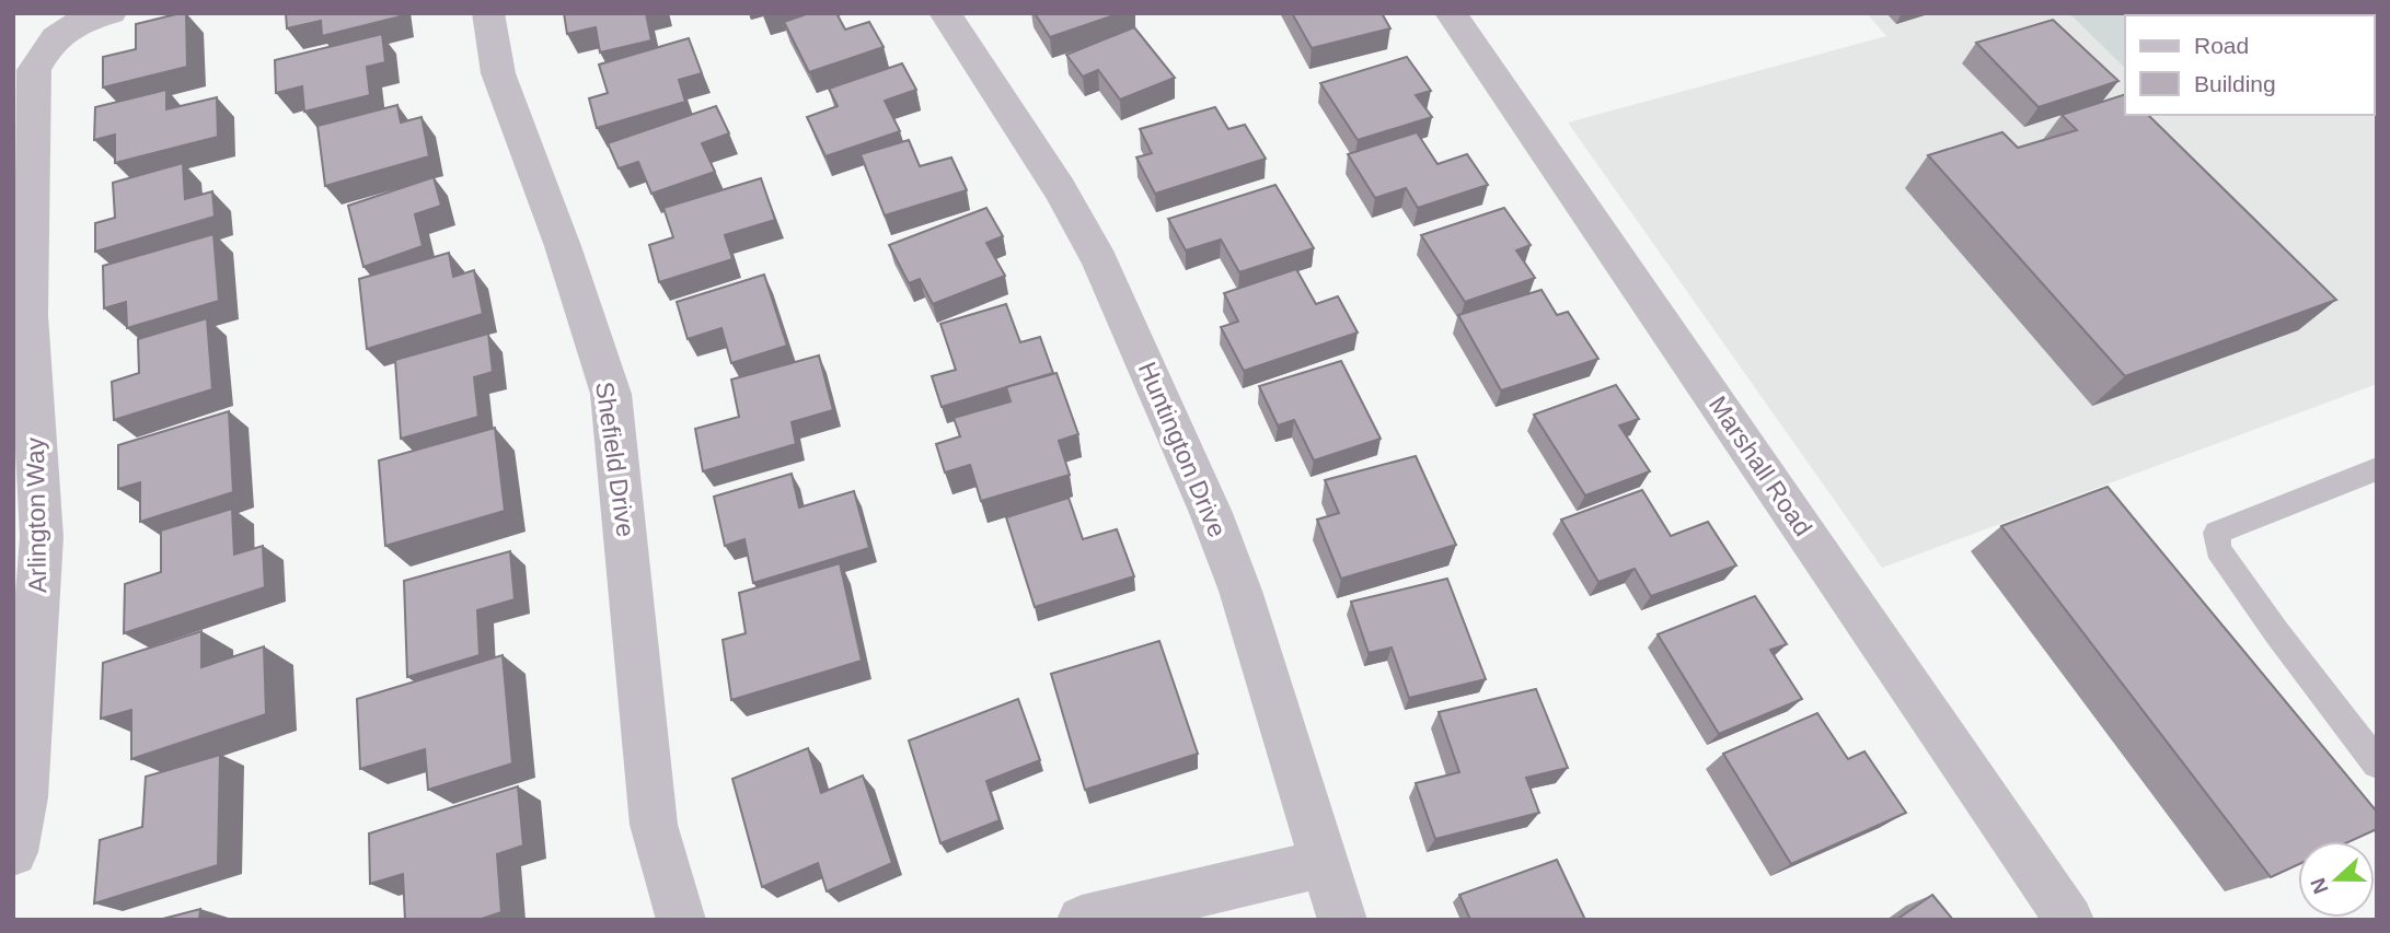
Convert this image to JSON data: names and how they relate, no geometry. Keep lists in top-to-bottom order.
{
  "streets": {
    "street": [
      "Huntington Drive",
      "Shefield Drive",
      "Marshall Road",
      "Arlington Way"
    ]
  },
  "legend": ["Road", "Building"],
  "north": "left"
}
